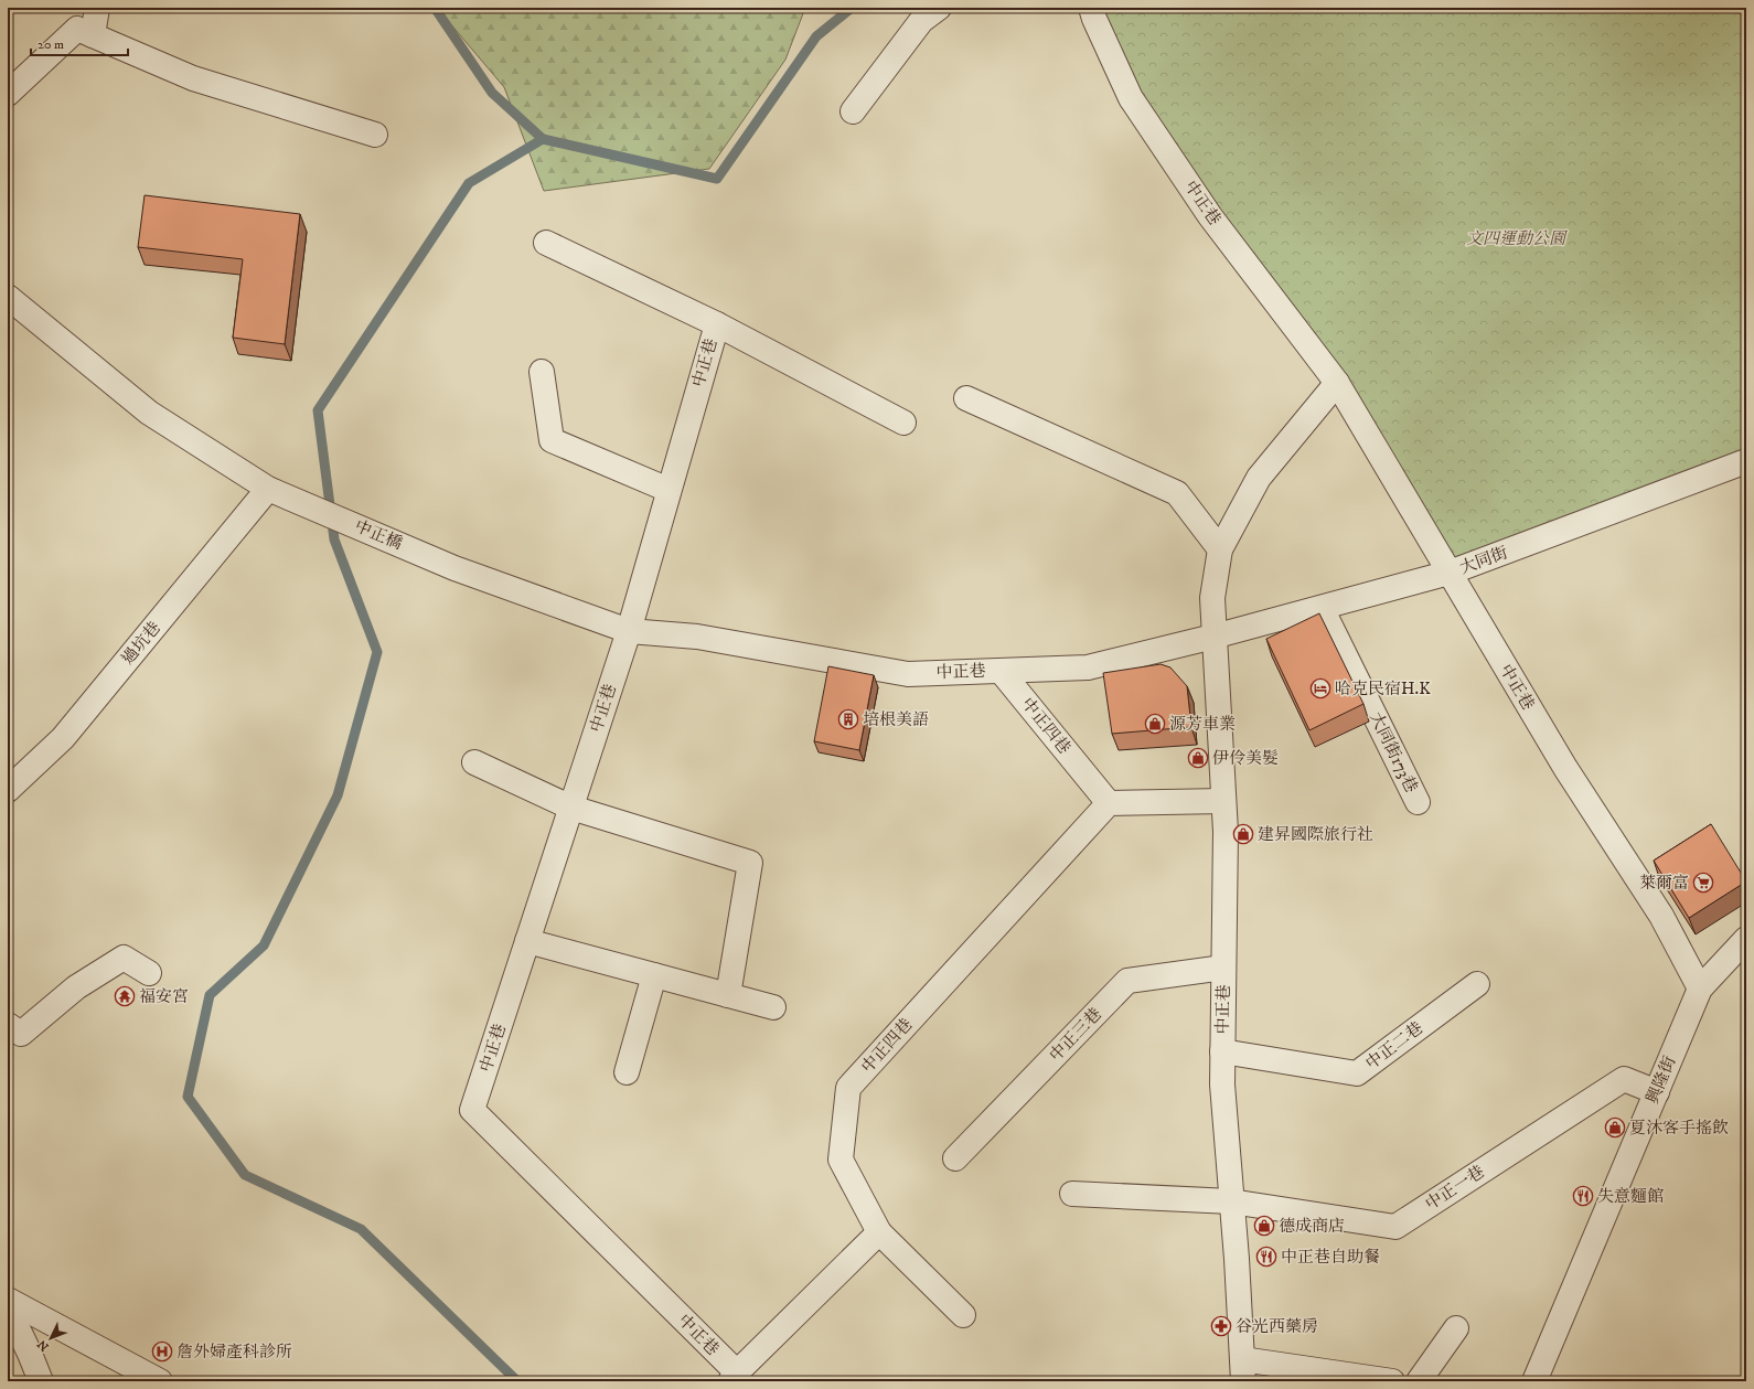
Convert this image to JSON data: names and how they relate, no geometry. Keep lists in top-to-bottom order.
{
  "streets": {
    "street": [
      "中正巷",
      "中正橋",
      "大同街",
      "過坑巷",
      "中正四巷",
      "大同街173巷",
      "中正三巷",
      "中正二巷",
      "興隆街",
      "中正一巷"
    ]
  },
  "crossings": [
    ["中正巷", "中正橋"],
    ["中正巷", "大同街"],
    ["中正巷", "中正四巷"],
    ["中正巷", "中正三巷"],
    ["中正巷", "中正二巷"],
    ["中正巷", "興隆街"],
    ["中正巷", "中正一巷"],
    ["中正橋", "過坑巷"],
    ["大同街", "大同街173巷"],
    ["興隆街", "中正一巷"]
  ],
  "parks": ["文四運動公園"],
  "places": {
    "hotel": ["哈克民宿H.K"],
    "building": ["培根美語"],
    "shop": [
      "源芳車業",
      "伊伶美髮",
      "建昇國際旅行社",
      "夏沐客手搖飲",
      "德成商店"
    ],
    "supermarket": ["萊爾富"],
    "temple": ["福安宮"],
    "restaurant": ["失意麵館", "中正巷自助餐"],
    "pharmacy": ["谷光西藥房"],
    "hospital": ["詹外婦產科診所"]
  },
  "scale_bar": "20 m",
  "north": "bottom left"
}
